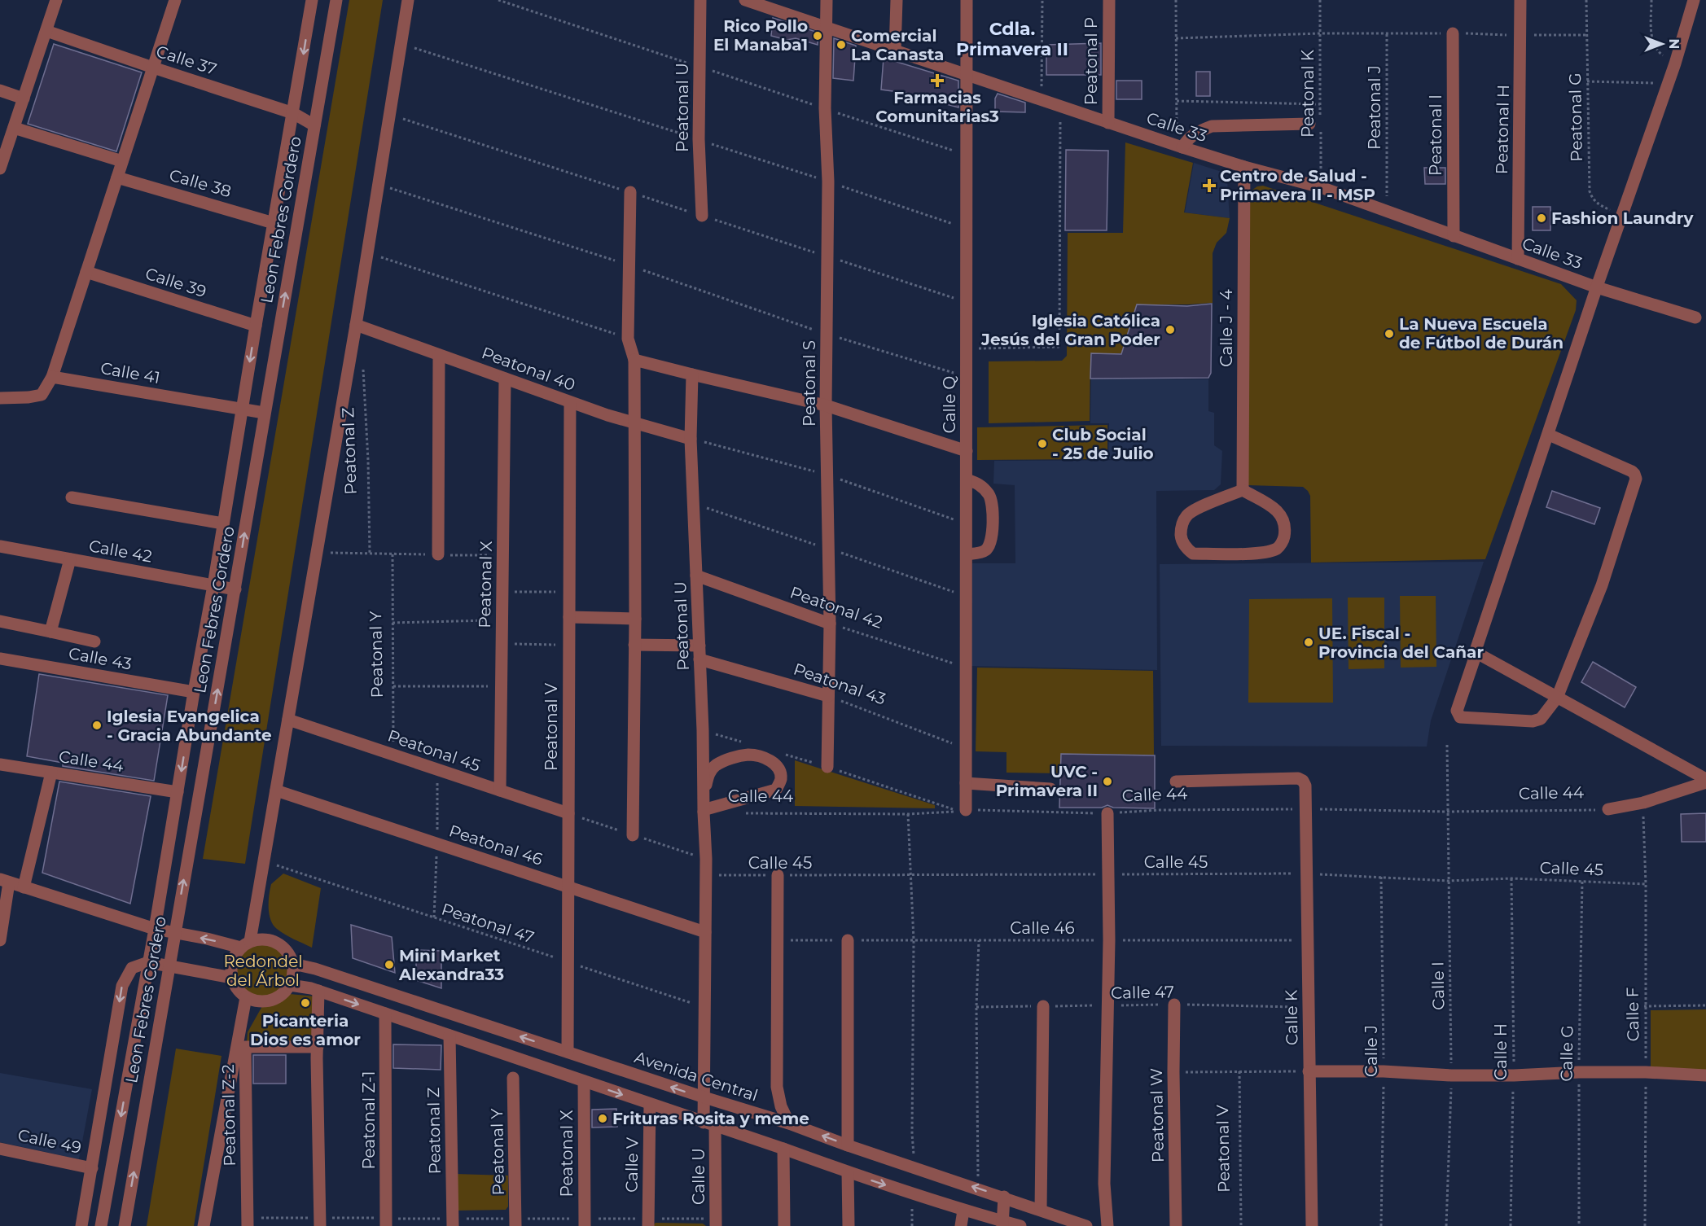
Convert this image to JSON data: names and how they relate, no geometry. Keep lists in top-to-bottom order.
{
  "streets": {
    "street": [
      "Calle 37",
      "Peatonal P",
      "Peatonal U",
      "Calle 33",
      "Peatonal H",
      "Peatonal I",
      "Calle 38",
      "Leon Febres Cordero",
      "Calle 39",
      "Calle J - 4",
      "Peatonal 40",
      "Calle 41",
      "Peatonal S",
      "Calle Q",
      "Peatonal Z",
      "Calle 42",
      "Peatonal X",
      "Peatonal 42",
      "Peatonal Y",
      "Calle 43",
      "Peatonal 43",
      "Peatonal V",
      "Peatonal 45",
      "Calle 44",
      "Peatonal 46",
      "Calle K",
      "Avenida Central",
      "Peatonal Z-2",
      "Peatonal W",
      "Peatonal Z-1",
      "Calle 49",
      "Calle V",
      "Calle U"
    ],
    "path": [
      "Peatonal K",
      "Peatonal J",
      "Peatonal G",
      "Calle 45",
      "Peatonal 47",
      "Calle 46",
      "Calle I",
      "Calle 47",
      "Calle F",
      "Calle J",
      "Calle H",
      "Calle G"
    ]
  },
  "crossings": [
    ["Calle 37", "Leon Febres Cordero"],
    ["Peatonal P", "Calle 33"],
    ["Peatonal K", "Calle 33"],
    ["Peatonal U", "Peatonal 40"],
    ["Peatonal U", "Peatonal 42"],
    ["Peatonal U", "Peatonal 43"],
    ["Peatonal U", "Calle U"],
    ["Peatonal J", "Calle 33"],
    ["Calle 33", "Peatonal H"],
    ["Calle 33", "Peatonal I"],
    ["Calle 33", "Calle J - 4"],
    ["Calle 33", "Peatonal S"],
    ["Calle 33", "Calle Q"],
    ["Calle 38", "Leon Febres Cordero"],
    ["Leon Febres Cordero", "Calle 39"],
    ["Leon Febres Cordero", "Calle 41"],
    ["Leon Febres Cordero", "Calle 42"],
    ["Leon Febres Cordero", "Calle 43"],
    ["Leon Febres Cordero", "Calle 44"],
    ["Peatonal 40", "Peatonal X"],
    ["Peatonal 40", "Peatonal V"],
    ["Peatonal S", "Peatonal 42"],
    ["Peatonal S", "Peatonal 43"],
    ["Calle Q", "Peatonal 42"],
    ["Calle Q", "Peatonal 43"],
    ["Calle Q", "Calle 44"],
    ["Peatonal X", "Peatonal 45"],
    ["Peatonal Y", "Peatonal 45"],
    ["Peatonal V", "Peatonal 45"],
    ["Peatonal V", "Peatonal 46"],
    ["Peatonal V", "Peatonal 47"],
    ["Peatonal V", "Avenida Central"],
    ["Calle 44", "Calle I"],
    ["Calle 44", "Calle K"],
    ["Peatonal 46", "Calle U"],
    ["Calle 45", "Calle I"],
    ["Calle 45", "Calle F"],
    ["Calle 45", "Calle K"],
    ["Calle 45", "Calle J"],
    ["Calle 45", "Calle H"],
    ["Calle 45", "Calle G"],
    ["Calle 45", "Calle U"],
    ["Peatonal 47", "Calle U"],
    ["Calle 46", "Calle K"],
    ["Calle 47", "Calle K"],
    ["Calle 47", "Peatonal W"],
    ["Avenida Central", "Calle U"]
  ],
  "districts": ["Cdla. Primavera II"],
  "parks": ["Redondel del Árbol"],
  "places": {
    "other": [
      "Rico Pollo El Manaba1",
      "Comercial La Canasta",
      "Fashion Laundry",
      "Iglesia Católica Jesús del Gran Poder",
      "La Nueva Escuela de Fútbol de Durán",
      "Club Social - 25 de Julio",
      "UE. Fiscal - Provincia del Cañar",
      "Iglesia Evangelica - Gracia Abundante",
      "UVC - Primavera II",
      "Mini Market Alexandra33",
      "Picanteria Dios es amor",
      "Frituras Rosita y meme"
    ],
    "health": ["Farmacias Comunitarias3", "Centro de Salud - Primavera II - MSP"]
  },
  "north": "right"
}
